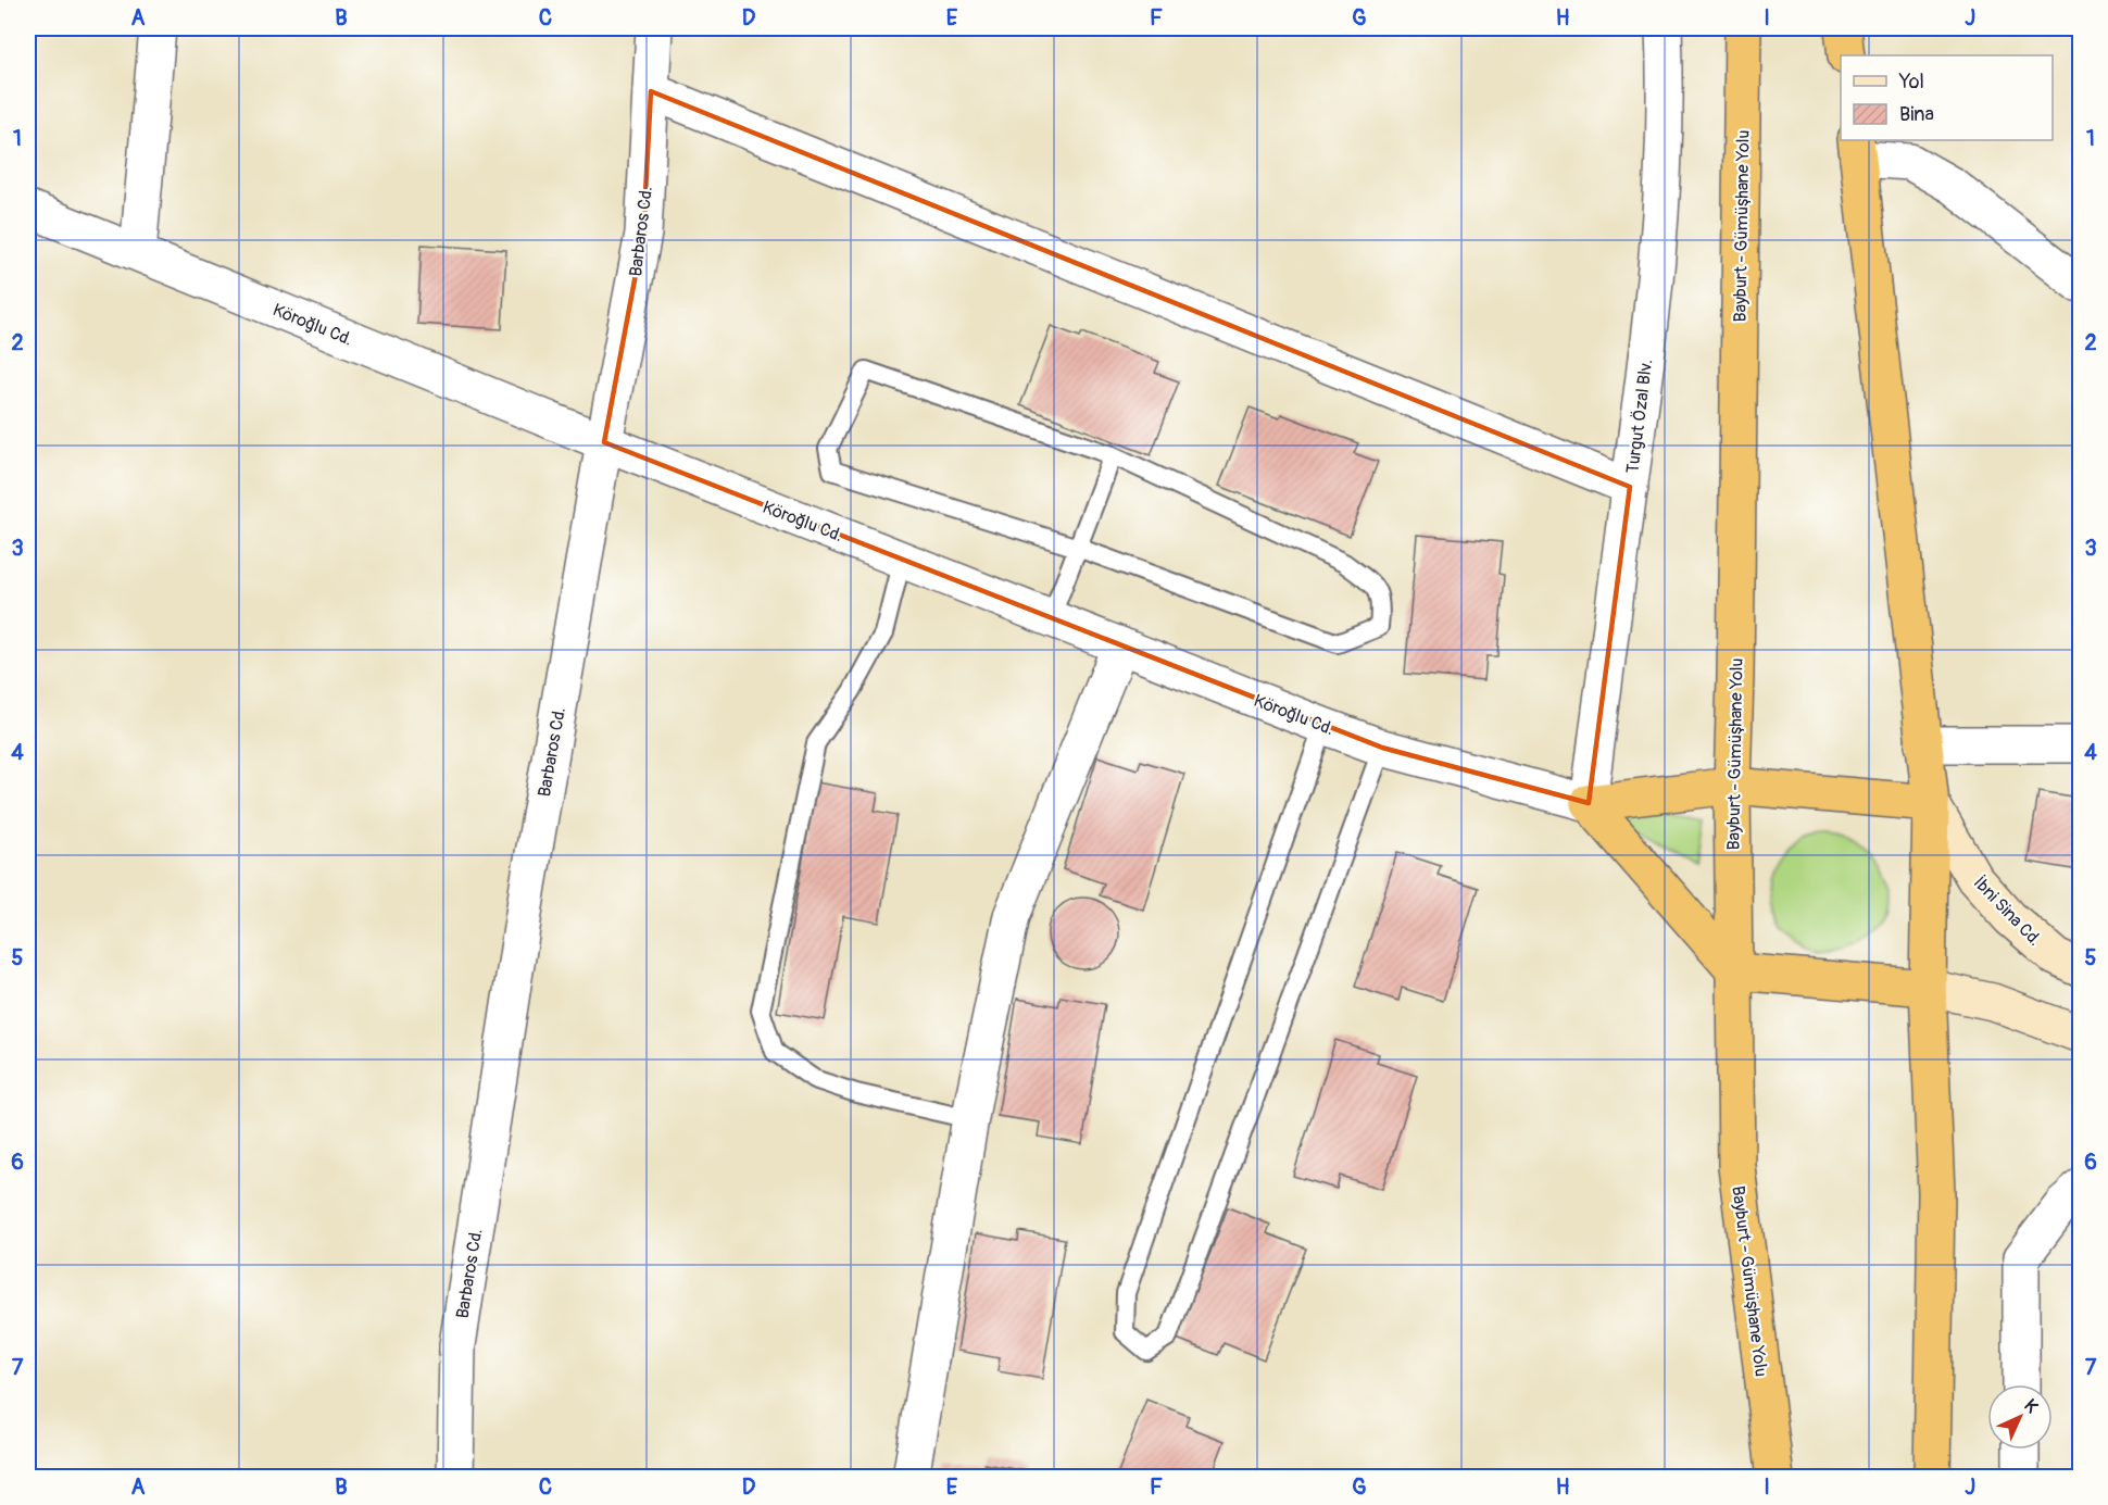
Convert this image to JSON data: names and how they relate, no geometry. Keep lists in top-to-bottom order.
{
  "streets": {
    "highway": ["Bayburt - Gümüşhane Yolu"],
    "main road": ["İbni Sina Cd."],
    "street": ["Barbaros Cd.", "Köroğlu Cd.", "Turgut Özal Blv."]
  },
  "crossings": [
    ["Barbaros Cd.", "Köroğlu Cd."],
    ["Köroğlu Cd.", "Turgut Özal Blv."]
  ],
  "legend": ["Yol", "Bina"],
  "north": "top right",
  "grid": {
    "columns": [
      "A",
      "B",
      "C",
      "D",
      "E",
      "F",
      "G",
      "H",
      "I",
      "J"
    ],
    "rows": [
      "1",
      "2",
      "3",
      "4",
      "5",
      "6",
      "7"
    ]
  }
}
